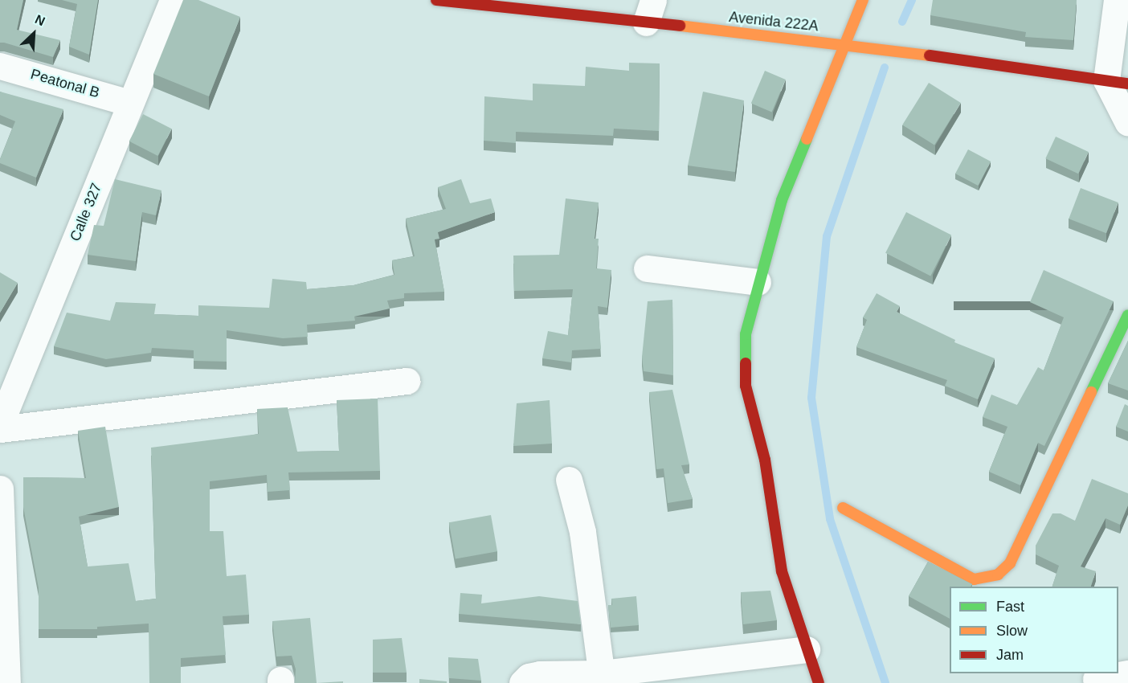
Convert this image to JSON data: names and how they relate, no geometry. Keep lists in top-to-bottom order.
{
  "streets": {
    "street": ["Avenida 222A", "Peatonal B", "Calle 327"]
  },
  "crossings": [
    ["Peatonal B", "Calle 327"]
  ],
  "legend": ["Fast", "Slow", "Jam"],
  "north": "top right"
}
